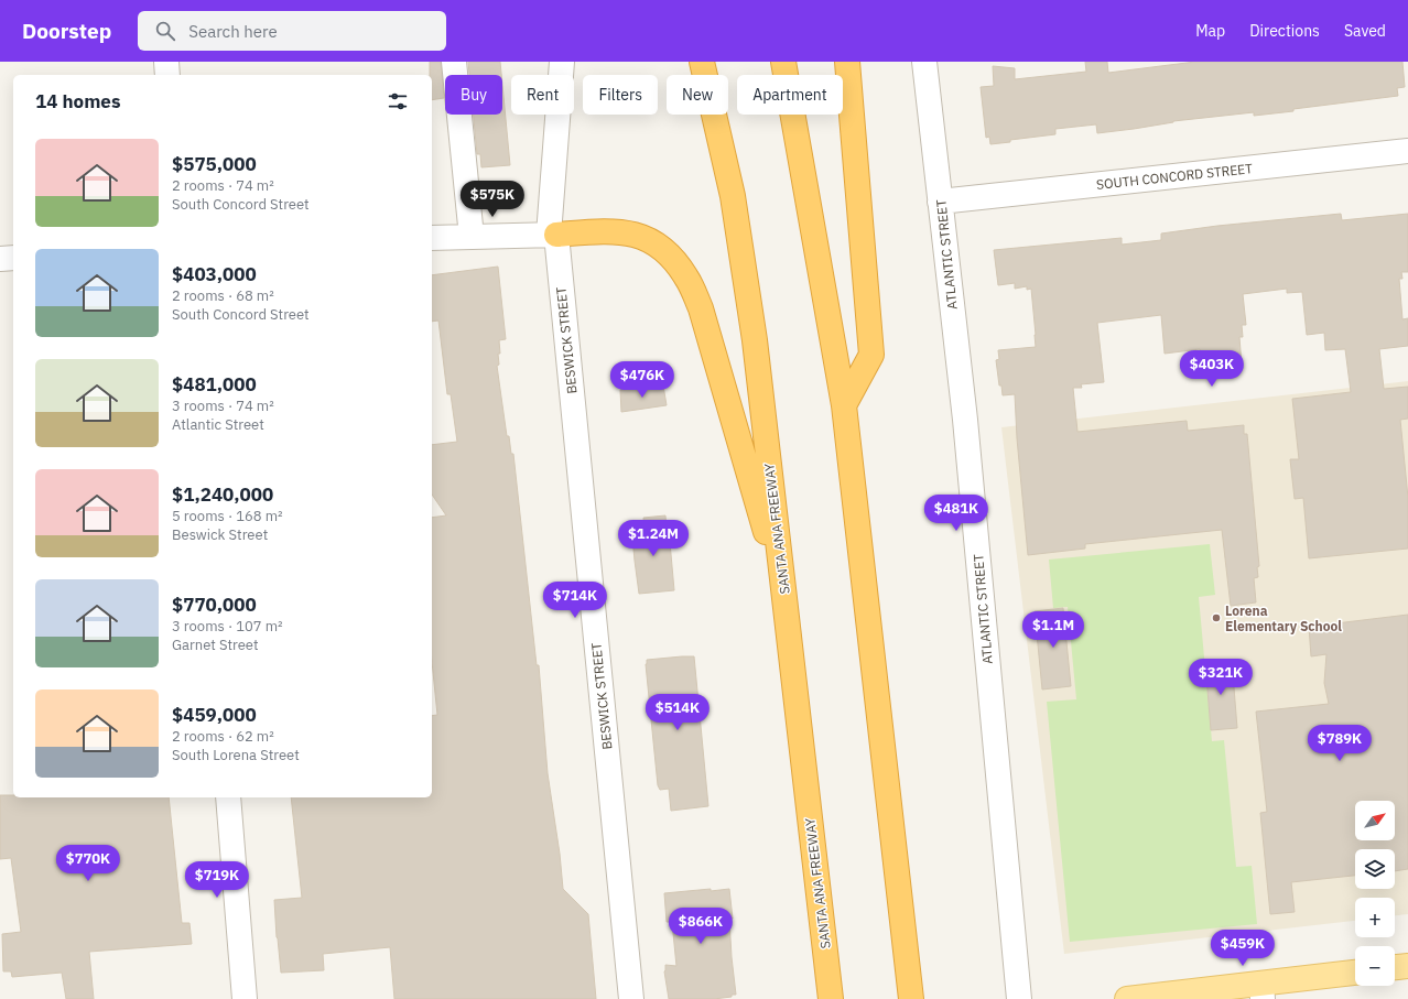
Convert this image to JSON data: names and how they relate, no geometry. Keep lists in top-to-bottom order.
{
  "streets": {
    "highway": ["SANTA ANA FREEWAY"],
    "street": ["SOUTH CONCORD STREET", "ATLANTIC STREET", "BESWICK STREET"]
  },
  "crossings": [
    ["SOUTH CONCORD STREET", "ATLANTIC STREET"]
  ],
  "places": ["Lorena Elementary School"],
  "north": "top right",
  "page": {
    "header": "Doorstep",
    "search": "Search here",
    "nav": ["Map", "Directions", "Saved"],
    "chip": [
      "Buy",
      "Rent",
      "Filters",
      "New",
      "Apartment"
    ],
    "heading": "14 homes",
    "list": [
      {
        "name": "$575,000",
        "note": "2 rooms · 74 m² · South Concord Street"
      },
      {
        "name": "$403,000",
        "note": "2 rooms · 68 m² · South Concord Street"
      },
      {
        "name": "$481,000",
        "note": "3 rooms · 74 m² · Atlantic Street"
      },
      {
        "name": "$1,240,000",
        "note": "5 rooms · 168 m² · Beswick Street"
      },
      {
        "name": "$770,000",
        "note": "3 rooms · 107 m² · Garnet Street"
      },
      {
        "name": "$459,000",
        "note": "2 rooms · 62 m² · South Lorena Street"
      }
    ],
    "price": [
      "$575K",
      "$403K",
      "$476K",
      "$481K",
      "$1.24M",
      "$714K",
      "$1.1M",
      "$321K",
      "$514K",
      "$789K",
      "$770K",
      "$719K",
      "$866K",
      "$459K"
    ],
    "map_buttons": ["+", "−"]
  }
}
